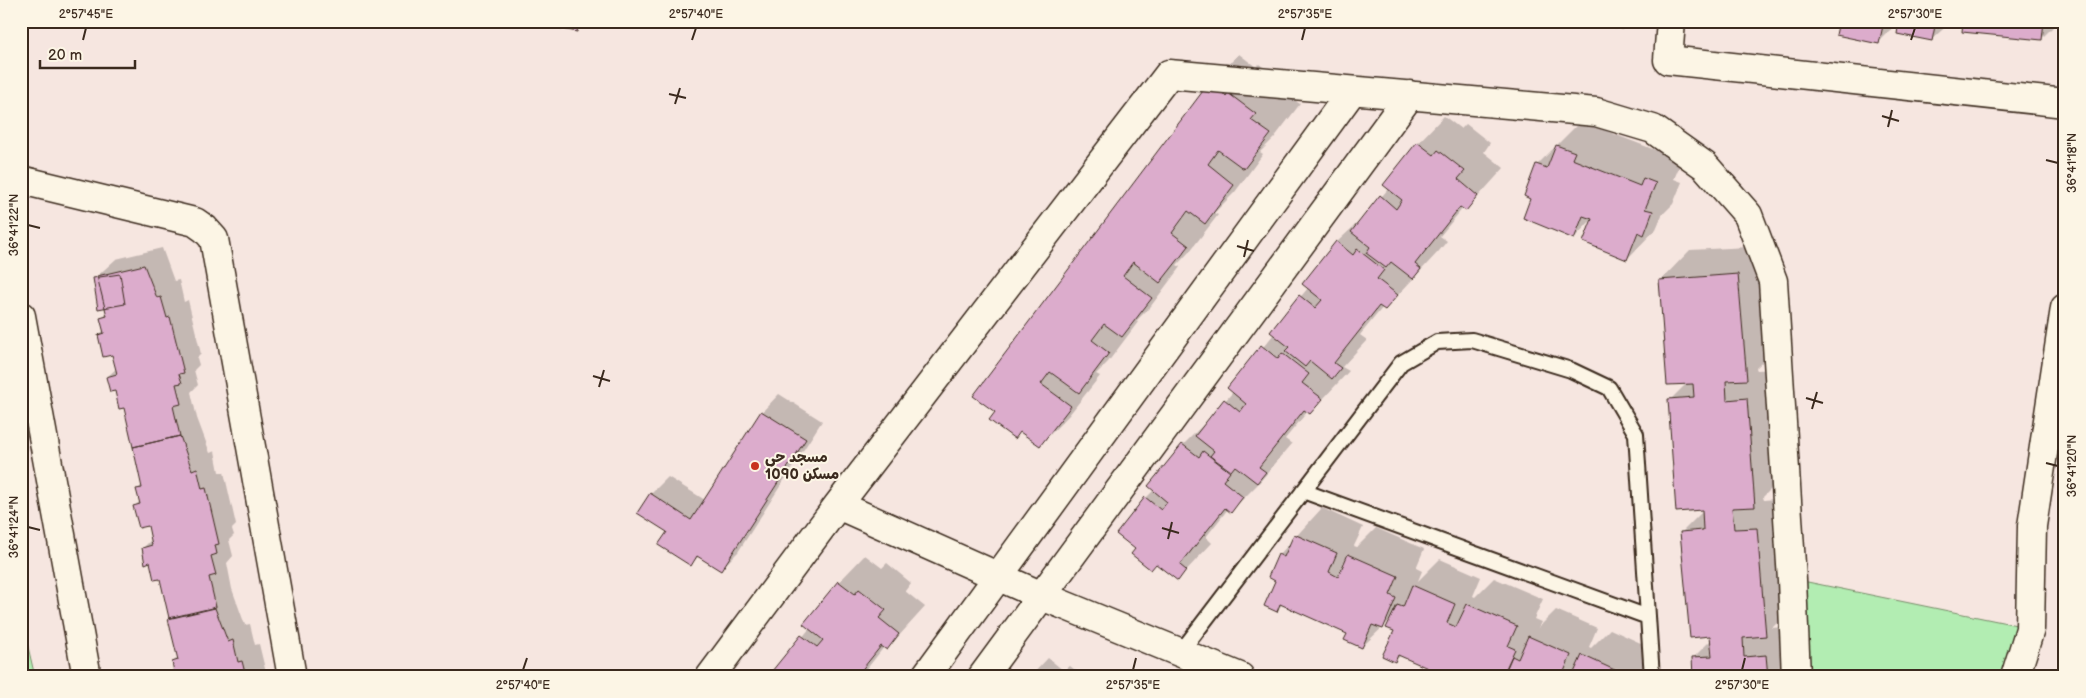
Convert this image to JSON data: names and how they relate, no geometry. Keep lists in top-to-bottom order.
{
  "places": ["مسجد حي 1090 مسكن"],
  "scale_bar": "20 m",
  "coordinates": [
    "2°57'45\"E",
    "2°57'40\"E",
    "2°57'35\"E",
    "2°57'30\"E",
    "36°41'18\"N",
    "36°41'22\"N",
    "36°41'20\"N",
    "36°41'24\"N"
  ]
}
